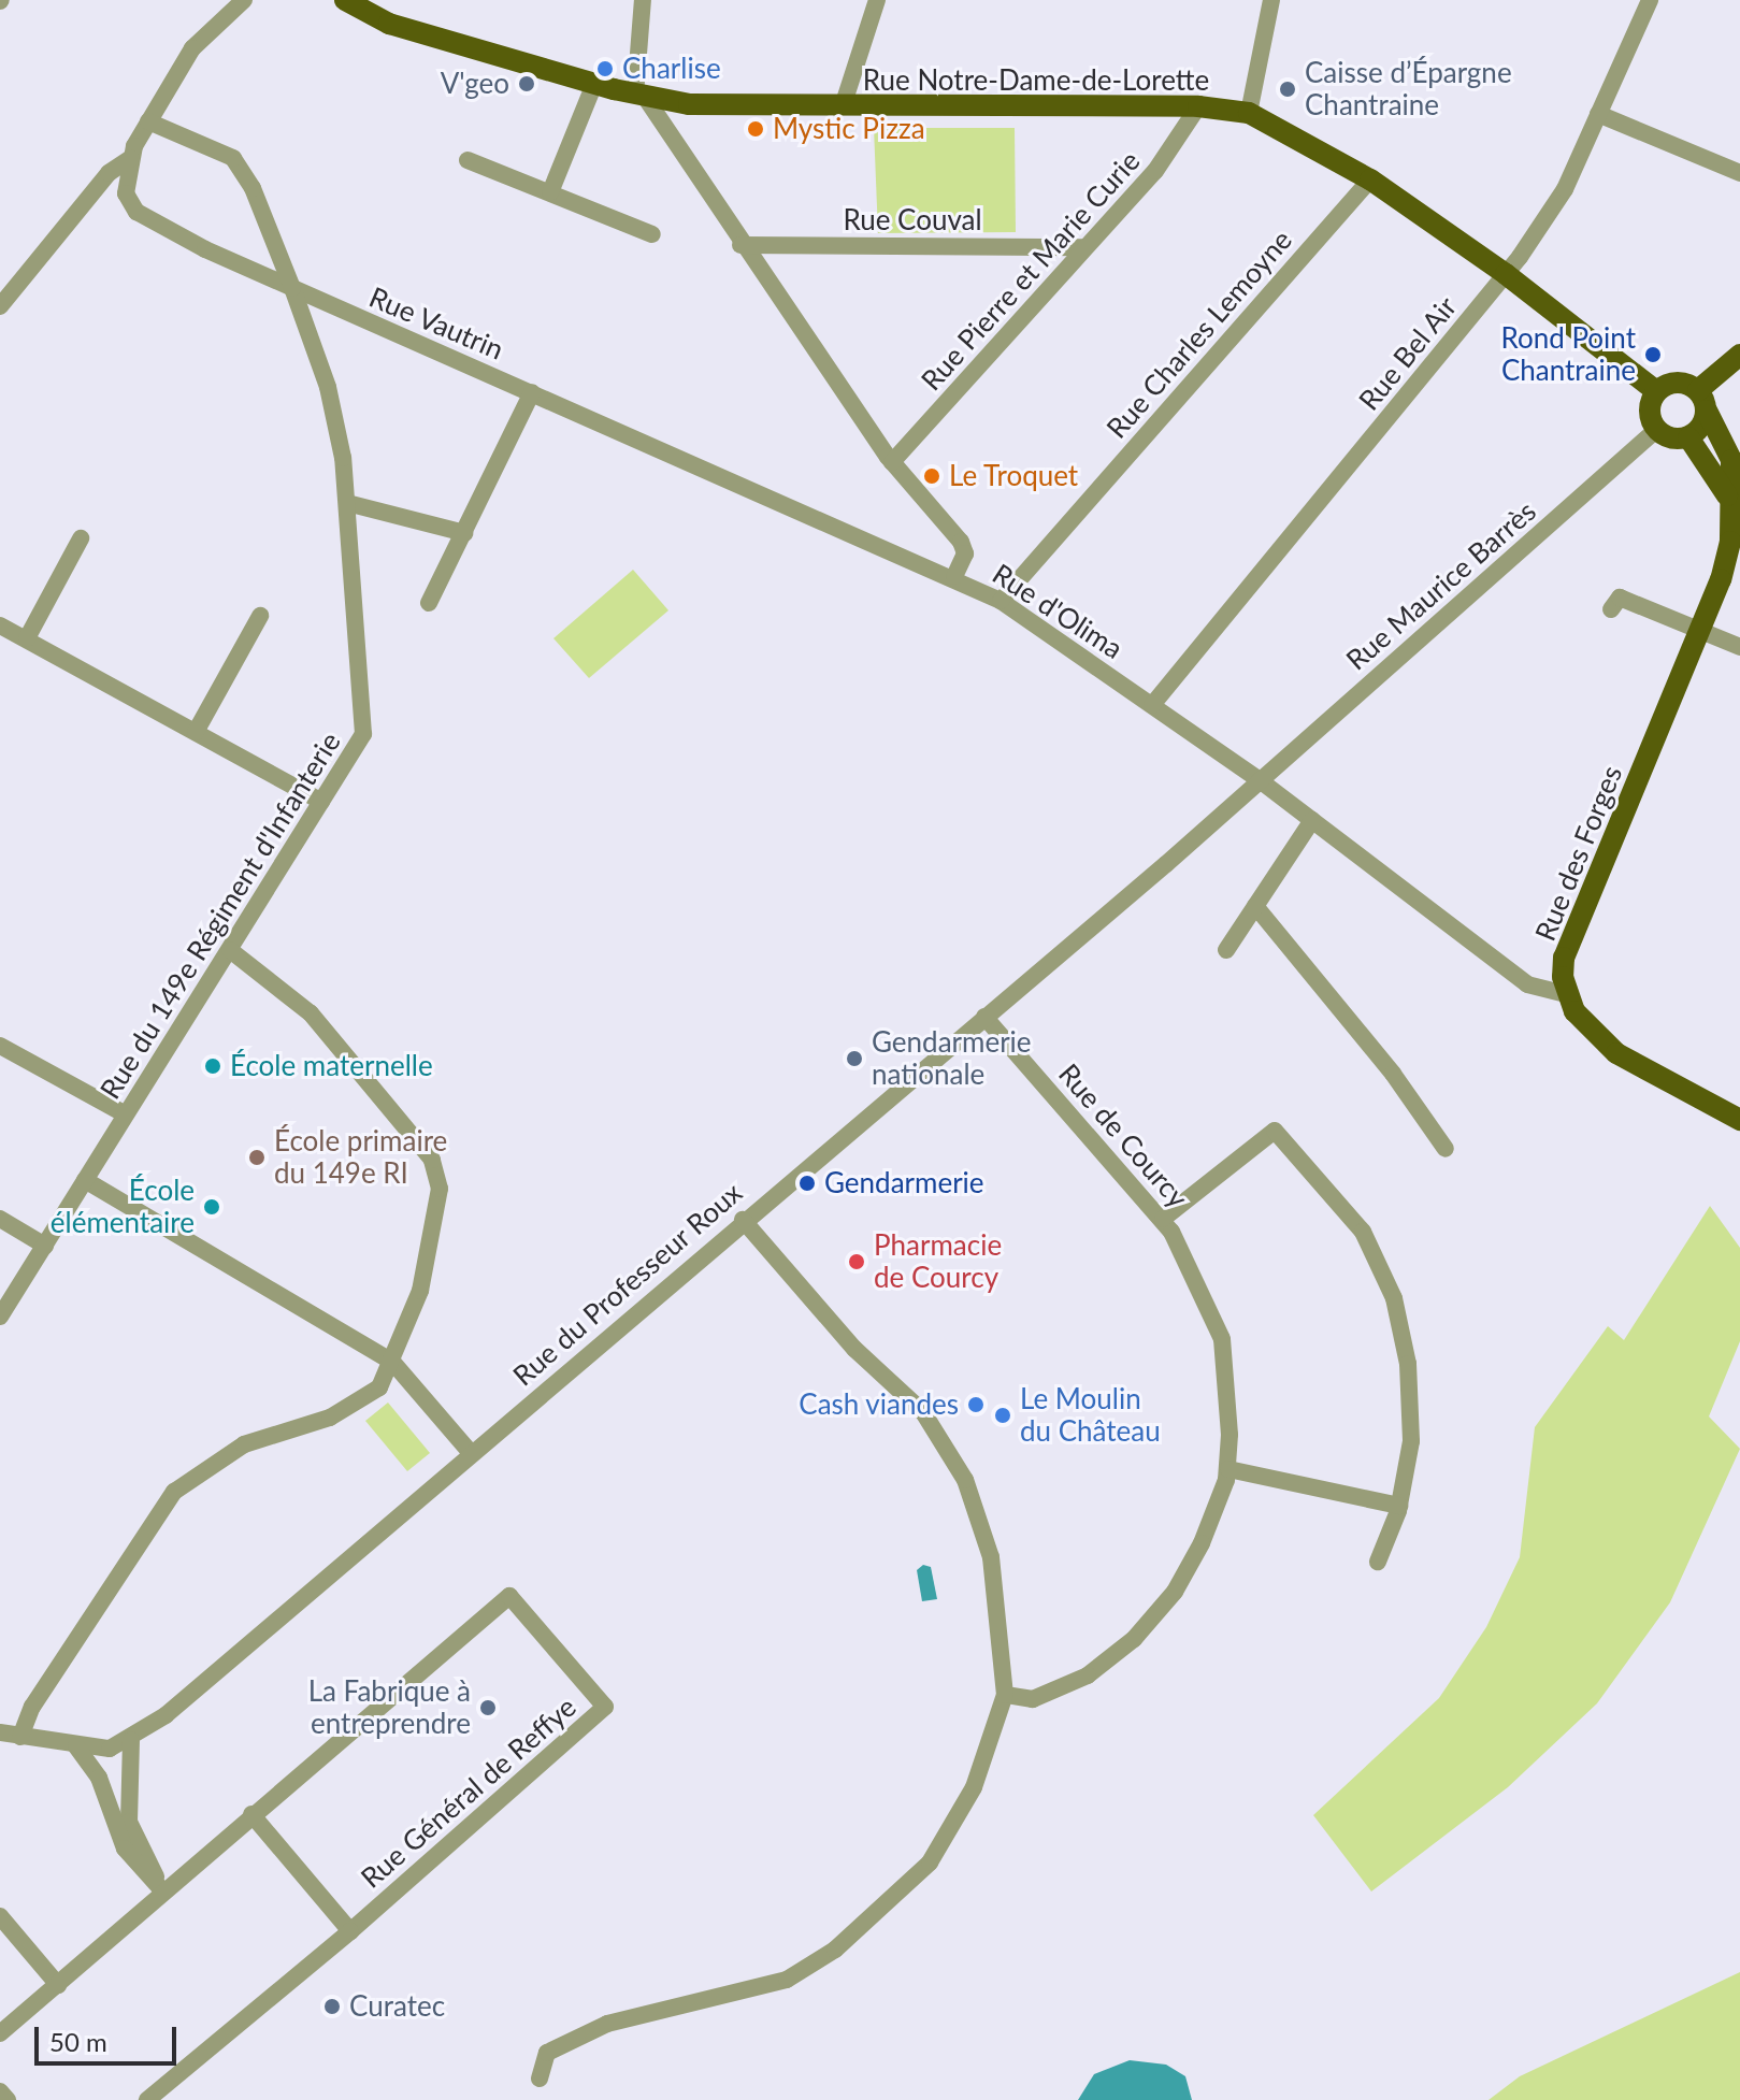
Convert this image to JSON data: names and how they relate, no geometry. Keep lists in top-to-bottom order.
{
  "streets": {
    "main road": ["Rue Notre-Dame-de-Lorette", "Rue des Forges"],
    "street": [
      "Rue Couval",
      "Rue Pierre et Marie Curie",
      "Rue Vautrin",
      "Rue Charles Lemoyne",
      "Rue Bel Air",
      "Rue Maurice Barrès",
      "Rue d'Olima",
      "Rue du 149e Régiment d'Infanterie",
      "Rue de Courcy",
      "Rue du Professeur Roux",
      "Rue Général de Reffye"
    ]
  },
  "crossings": [
    ["Rue Notre-Dame-de-Lorette", "Rue Pierre et Marie Curie"],
    ["Rue Notre-Dame-de-Lorette", "Rue Charles Lemoyne"],
    ["Rue Notre-Dame-de-Lorette", "Rue Bel Air"],
    ["Rue Notre-Dame-de-Lorette", "Rue Maurice Barrès"],
    ["Rue Notre-Dame-de-Lorette", "Rue d'Olima"],
    ["Rue Notre-Dame-de-Lorette", "Rue des Forges"],
    ["Rue Couval", "Rue Pierre et Marie Curie"],
    ["Rue Couval", "Rue d'Olima"],
    ["Rue Pierre et Marie Curie", "Rue d'Olima"],
    ["Rue Vautrin", "Rue d'Olima"],
    ["Rue Vautrin", "Rue du 149e Régiment d'Infanterie"],
    ["Rue Charles Lemoyne", "Rue d'Olima"],
    ["Rue Bel Air", "Rue d'Olima"],
    ["Rue Maurice Barrès", "Rue d'Olima"],
    ["Rue Maurice Barrès", "Rue des Forges"],
    ["Rue Maurice Barrès", "Rue du Professeur Roux"],
    ["Rue d'Olima", "Rue des Forges"],
    ["Rue d'Olima", "Rue du Professeur Roux"],
    ["Rue de Courcy", "Rue du Professeur Roux"]
  ],
  "places": [
    "Charlise",
    "V'geo",
    "Caisse d’Épargne Chantraine",
    "Mystic Pizza",
    "Rond Point Chantraine",
    "Le Troquet",
    "Gendarmerie nationale",
    "École maternelle",
    "École primaire du 149e RI",
    "Gendarmerie",
    "École élémentaire",
    "Pharmacie de Courcy",
    "Cash viandes",
    "Le Moulin du Château",
    "La Fabrique à entreprendre",
    "Curatec"
  ],
  "scale_bar": "50 m"
}
